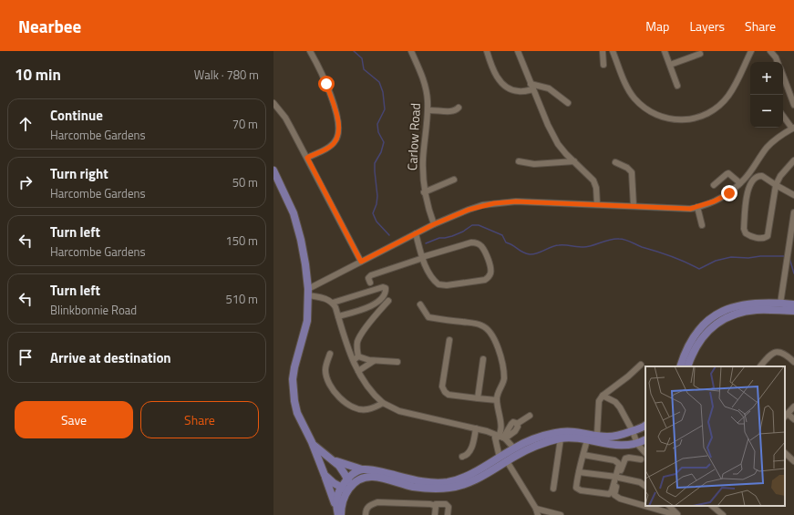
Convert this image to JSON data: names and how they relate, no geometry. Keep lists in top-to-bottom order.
{
  "streets": {
    "street": ["Carlow Road"]
  },
  "page": {
    "header": "Nearbee",
    "nav": ["Map", "Layers", "Share"],
    "heading": ["10 min", "Walk · 780 m"],
    "map_buttons": ["+", "−"],
    "list": [
      ["Continue", "Harcombe Gardens", "70 m"],
      ["Turn right", "Harcombe Gardens", "50 m"],
      ["Turn left", "Harcombe Gardens", "150 m"],
      ["Turn left", "Blinkbonnie Road", "510 m"],
      "Arrive at destination"
    ],
    "buttons": ["Save", "Share"]
  }
}
